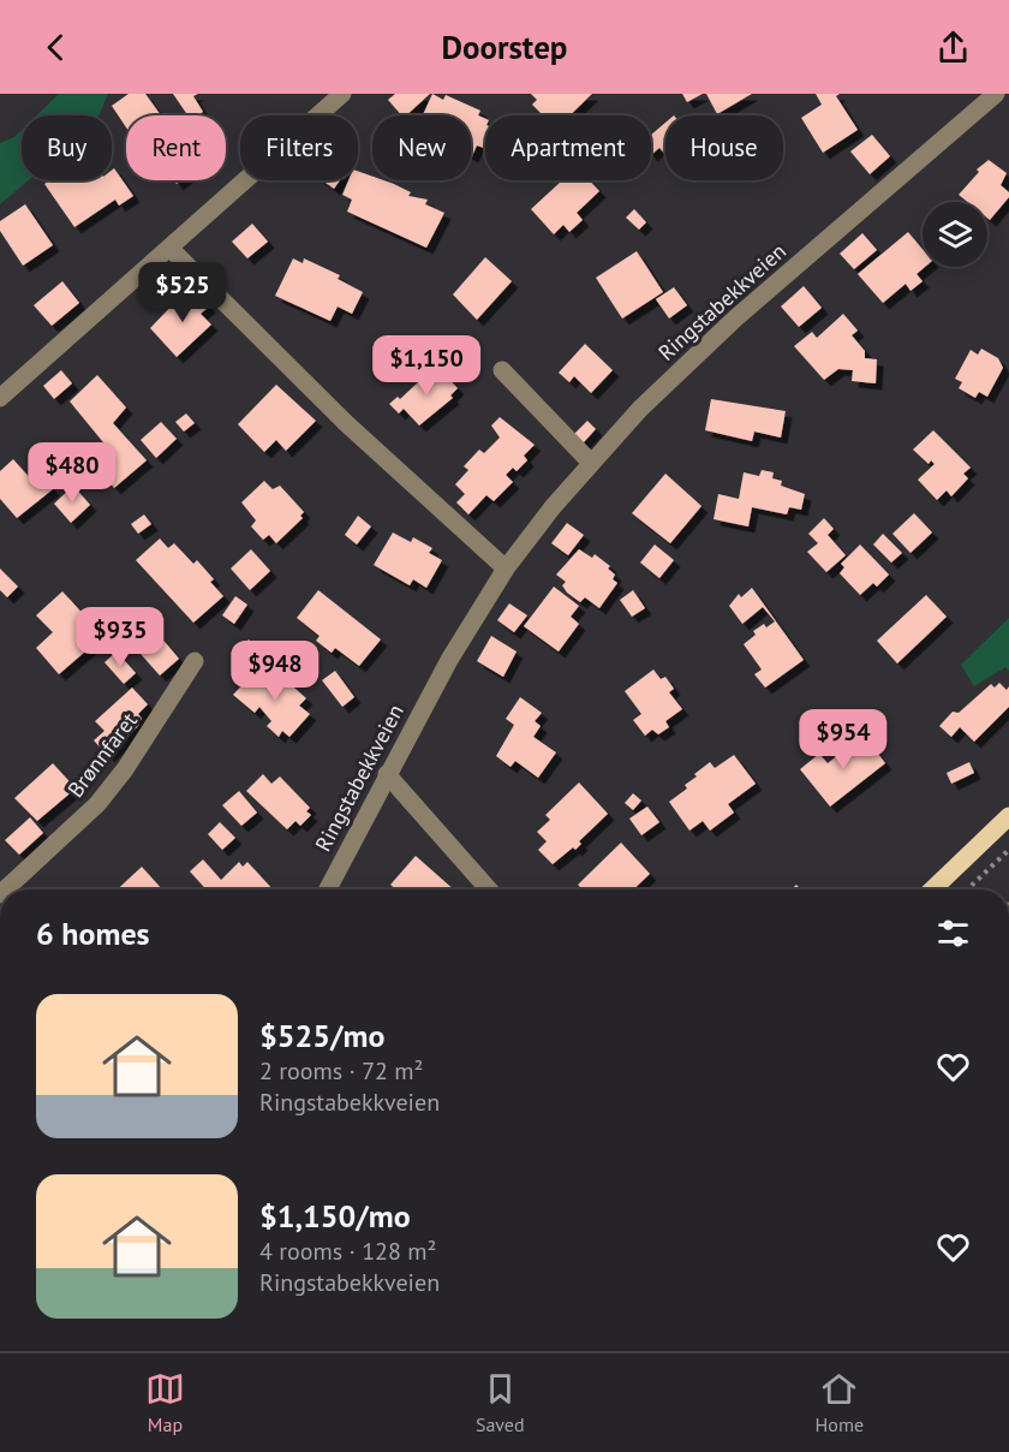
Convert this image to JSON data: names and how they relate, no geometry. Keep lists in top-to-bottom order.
{
  "streets": {
    "street": ["Ringstabekkveien", "Brønnfaret"]
  },
  "page": {
    "header": "Doorstep",
    "chip": [
      "Buy",
      "Rent",
      "Filters",
      "New",
      "Apartment",
      "House"
    ],
    "price": [
      "$525",
      "$1,150",
      "$480",
      "$935",
      "$948",
      "$954"
    ],
    "heading": "6 homes",
    "list": [
      {
        "name": "$525/mo",
        "note": "2 rooms · 72 m² · Ringstabekkveien"
      },
      {
        "name": "$1,150/mo",
        "note": "4 rooms · 128 m² · Ringstabekkveien"
      }
    ],
    "tabs": ["Map", "Saved", "Home"]
  }
}
